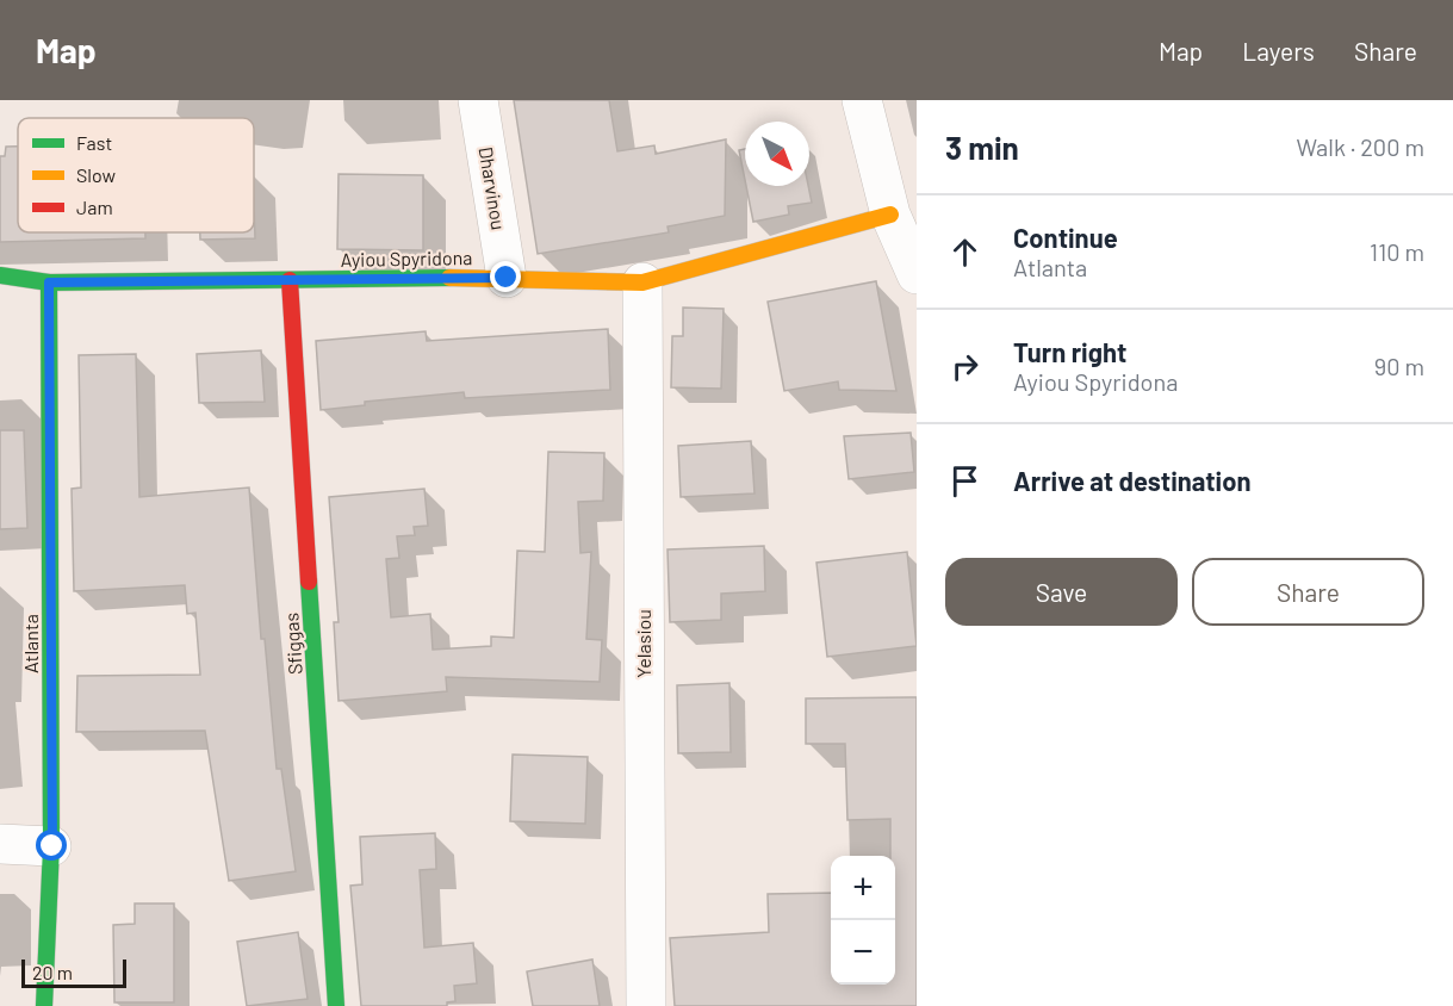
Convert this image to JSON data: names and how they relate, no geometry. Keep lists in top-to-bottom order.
{
  "streets": {
    "street": [
      "Dharvinou",
      "Ayiou Spyridona",
      "Atlanta",
      "Sfiggas",
      "Yelasiou"
    ]
  },
  "crossings": [
    ["Dharvinou", "Ayiou Spyridona"],
    ["Ayiou Spyridona", "Atlanta"],
    ["Ayiou Spyridona", "Sfiggas"],
    ["Ayiou Spyridona", "Yelasiou"]
  ],
  "legend": ["Fast", "Slow", "Jam"],
  "scale_bar": "20 m",
  "north": "bottom right",
  "page": {
    "header": "Map",
    "nav": ["Map", "Layers", "Share"],
    "heading": ["3 min", "Walk · 200 m"],
    "list": [
      ["Continue", "Atlanta", "110 m"],
      ["Turn right", "Ayiou Spyridona", "90 m"],
      "Arrive at destination"
    ],
    "buttons": ["Save", "Share"],
    "map_buttons": ["+", "−"],
    "scale": "20 m"
  }
}
